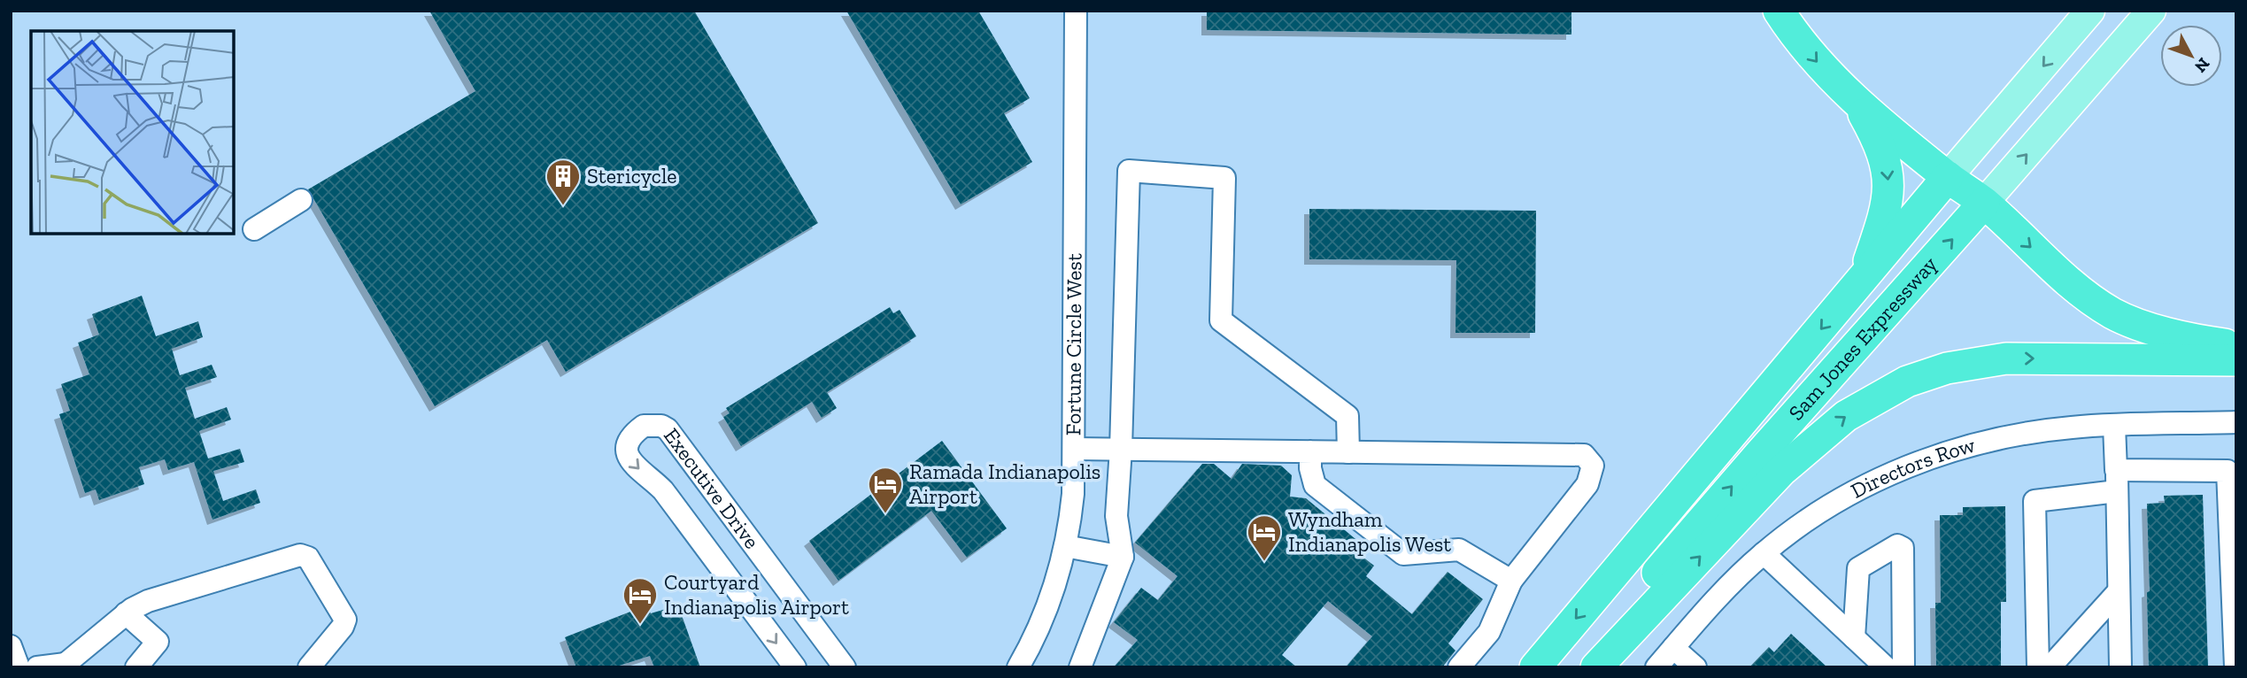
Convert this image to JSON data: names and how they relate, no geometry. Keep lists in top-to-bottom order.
{
  "streets": {
    "highway": ["Sam Jones Expressway"],
    "street": ["Fortune Circle West", "Directors Row", "Executive Drive"]
  },
  "places": {
    "building": ["Stericycle"],
    "hotel": ["Ramada Indianapolis Airport", "Wyndham Indianapolis West", "Courtyard Indianapolis Airport"]
  },
  "north": "bottom right"
}
